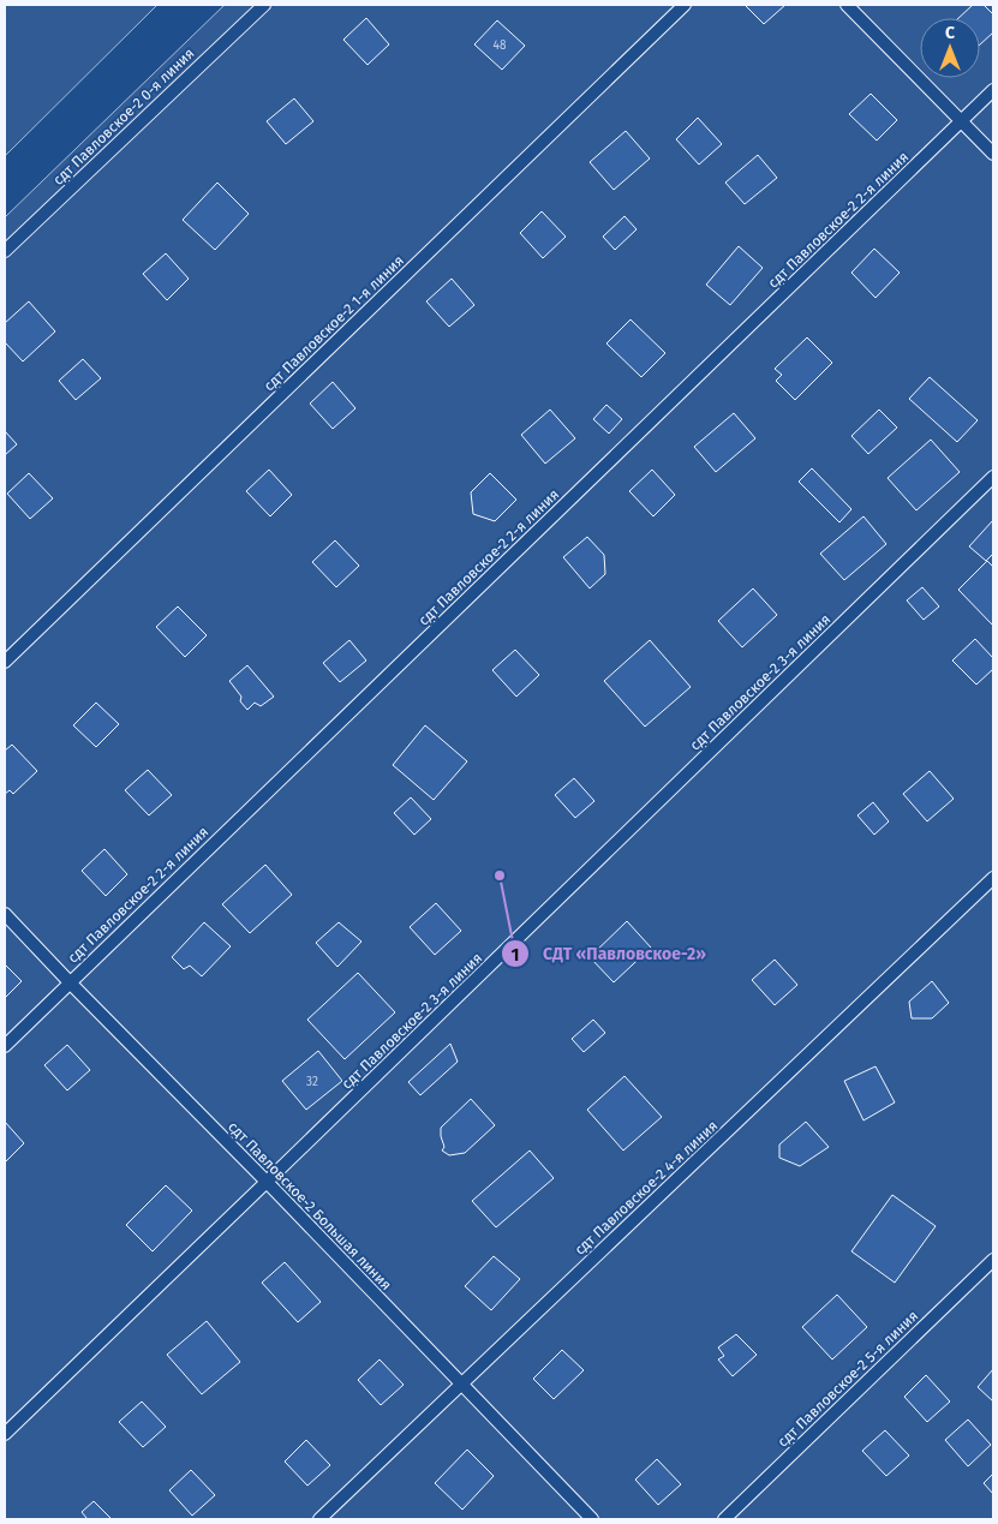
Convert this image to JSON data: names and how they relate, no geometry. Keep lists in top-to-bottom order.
{
  "streets": {
    "lane": [
      "сдт Павловское-2 0-я линия",
      "сдт Павловское-2 2-я линия",
      "сдт Павловское-2 1-я линия",
      "сдт Павловское-2 3-я линия",
      "сдт Павловское-2 4-я линия",
      "сдт Павловское-2 Большая линия",
      "сдт Павловское-2 5-я линия"
    ]
  },
  "crossings": [
    ["сдт Павловское-2 2-я линия", "сдт Павловское-2 Большая линия"],
    ["сдт Павловское-2 3-я линия", "сдт Павловское-2 Большая линия"],
    ["сдт Павловское-2 4-я линия", "сдт Павловское-2 Большая линия"]
  ],
  "places": ["СДТ «Павловское-2»"],
  "house_numbers": ["48", "32"],
  "north": "top"
}
